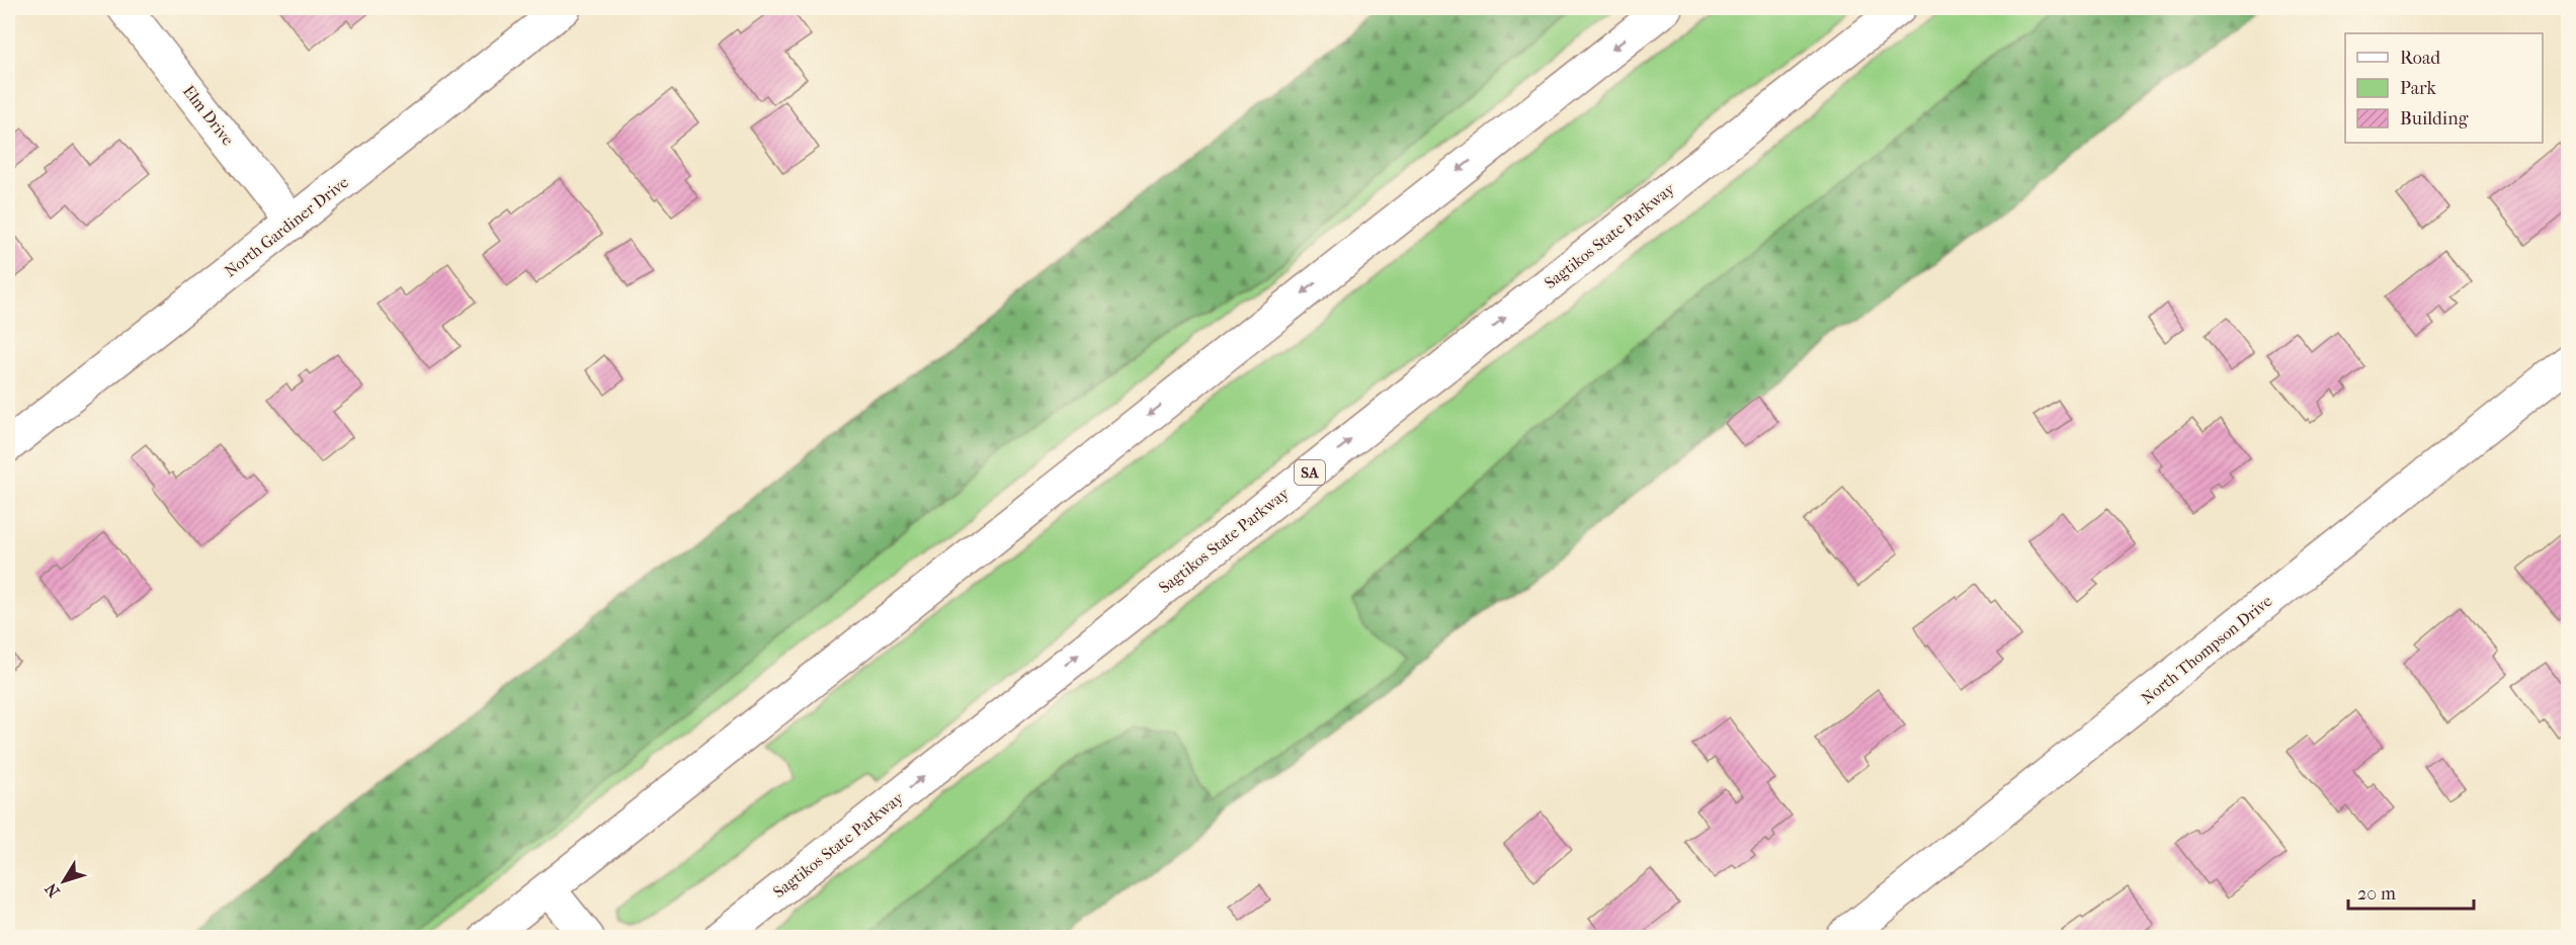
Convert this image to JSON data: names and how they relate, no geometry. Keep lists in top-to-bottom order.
{
  "streets": {
    "main road": [
      "Elm Drive",
      "North Gardiner Drive",
      "Sagtikos State Parkway",
      "SA",
      "North Thompson Drive"
    ]
  },
  "crossings": [
    ["Elm Drive", "North Gardiner Drive"]
  ],
  "legend": ["Road", "Park", "Building"],
  "scale_bar": "20 m",
  "north": "bottom left"
}
